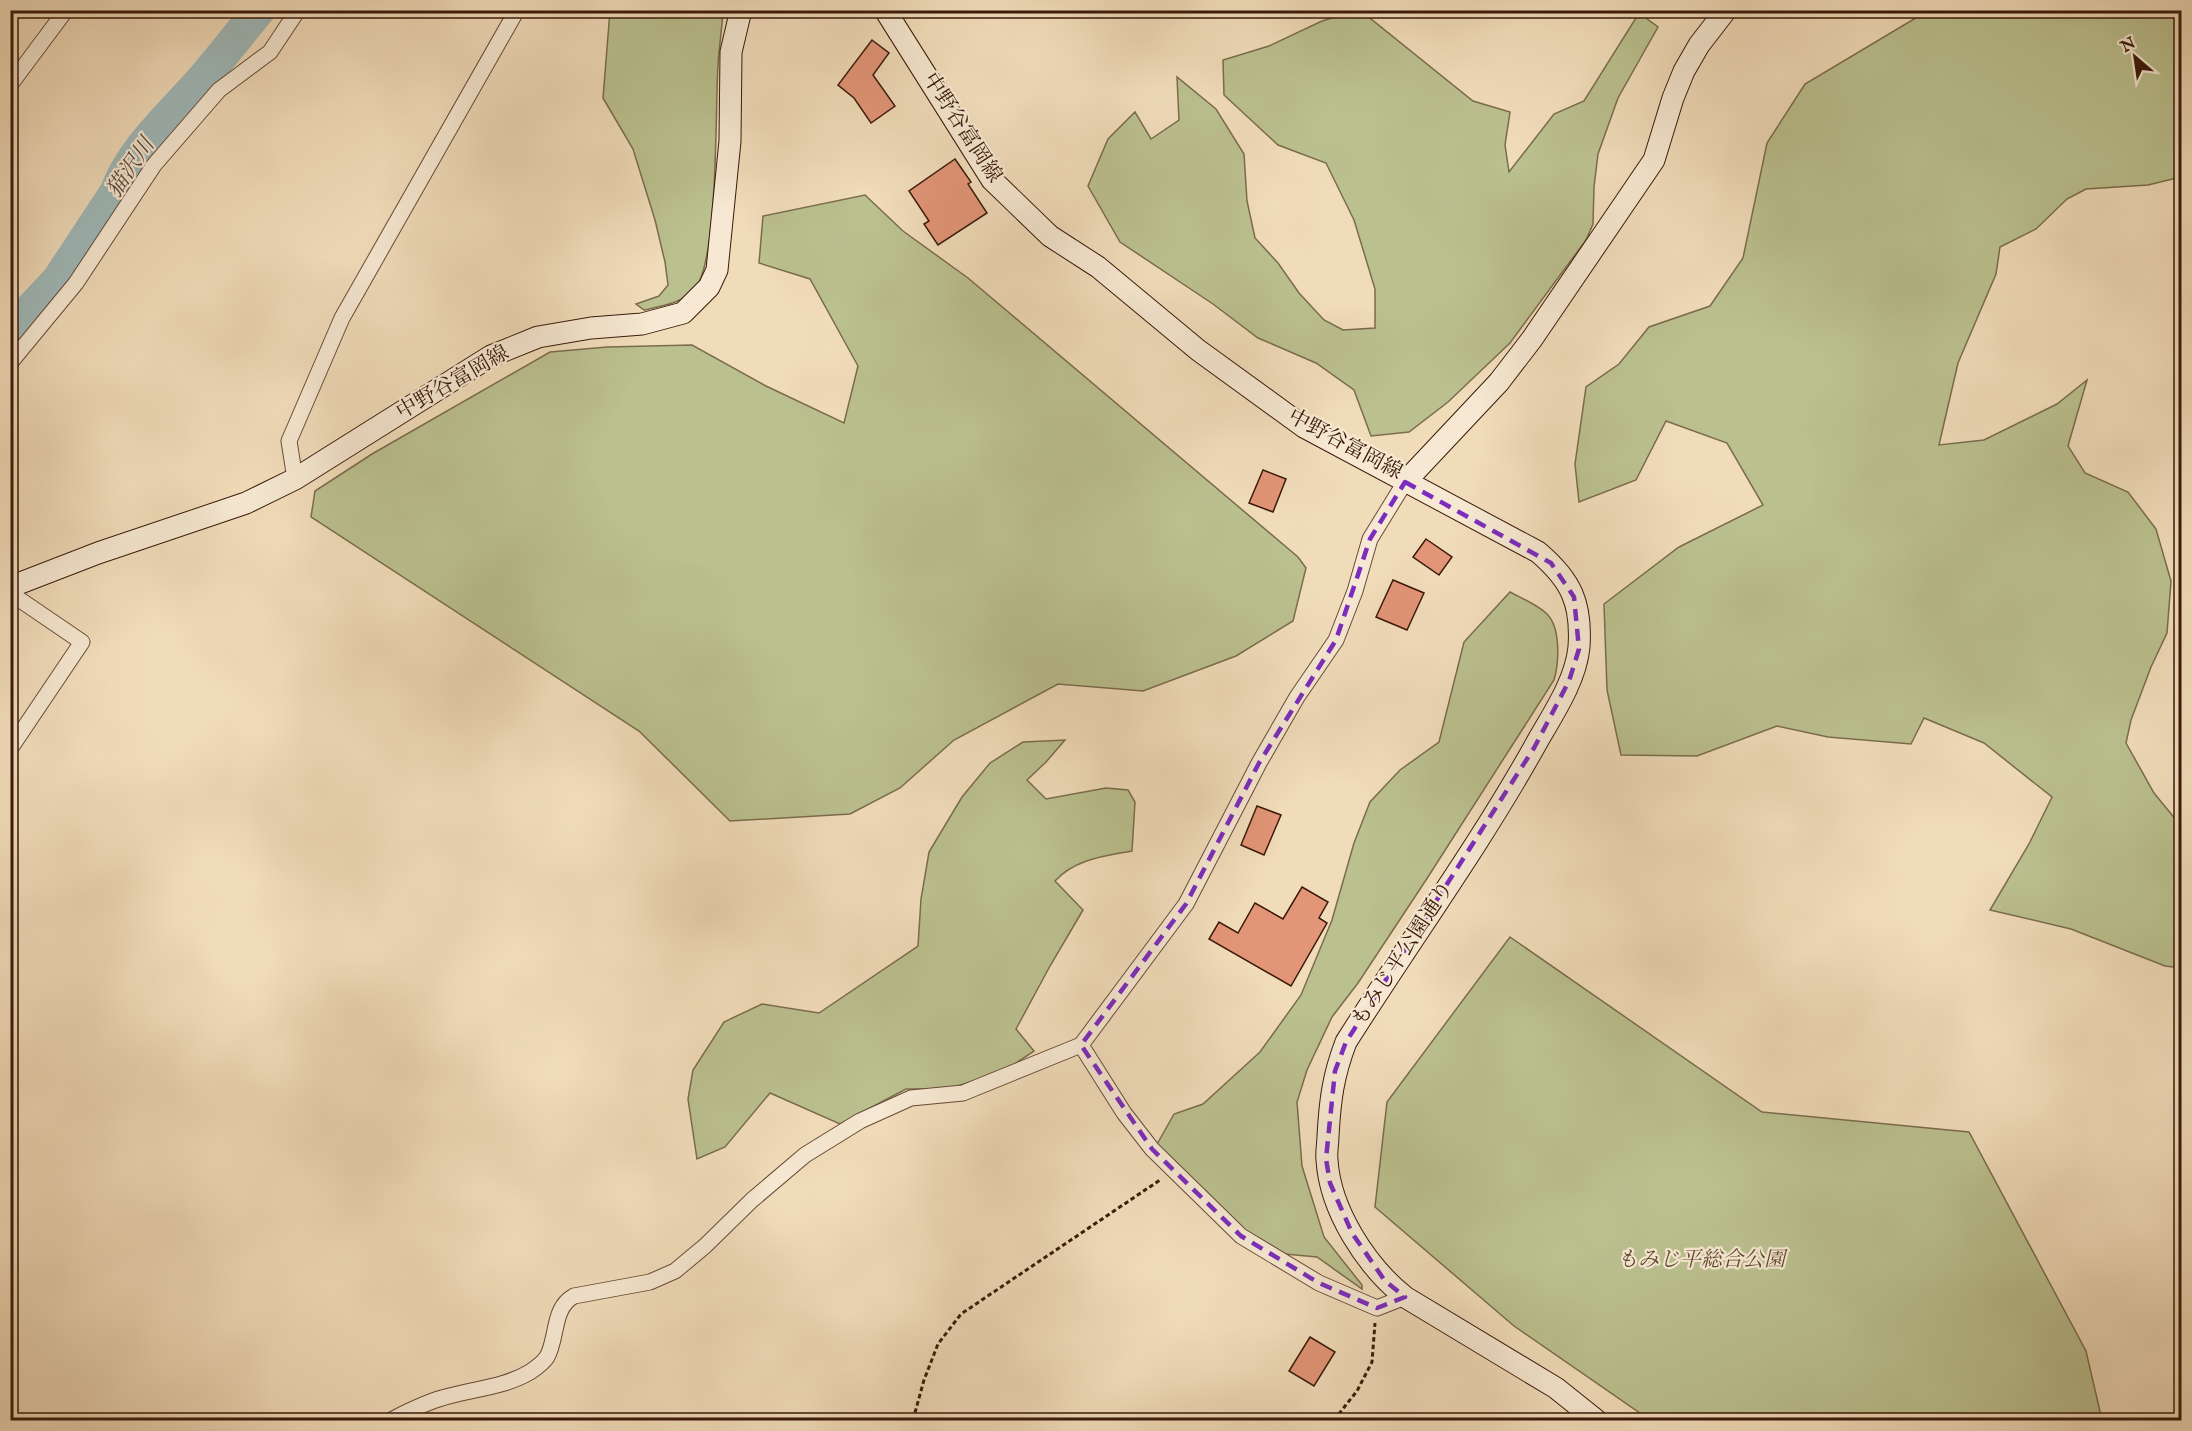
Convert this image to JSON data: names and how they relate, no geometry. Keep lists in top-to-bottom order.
{
  "streets": {
    "main road": ["中野谷富岡線", "もみじ平公園通り"]
  },
  "crossings": [
    ["中野谷富岡線", "もみじ平公園通り"]
  ],
  "water": ["猫沢川"],
  "parks": ["もみじ平総合公園"],
  "north": "top left"
}
